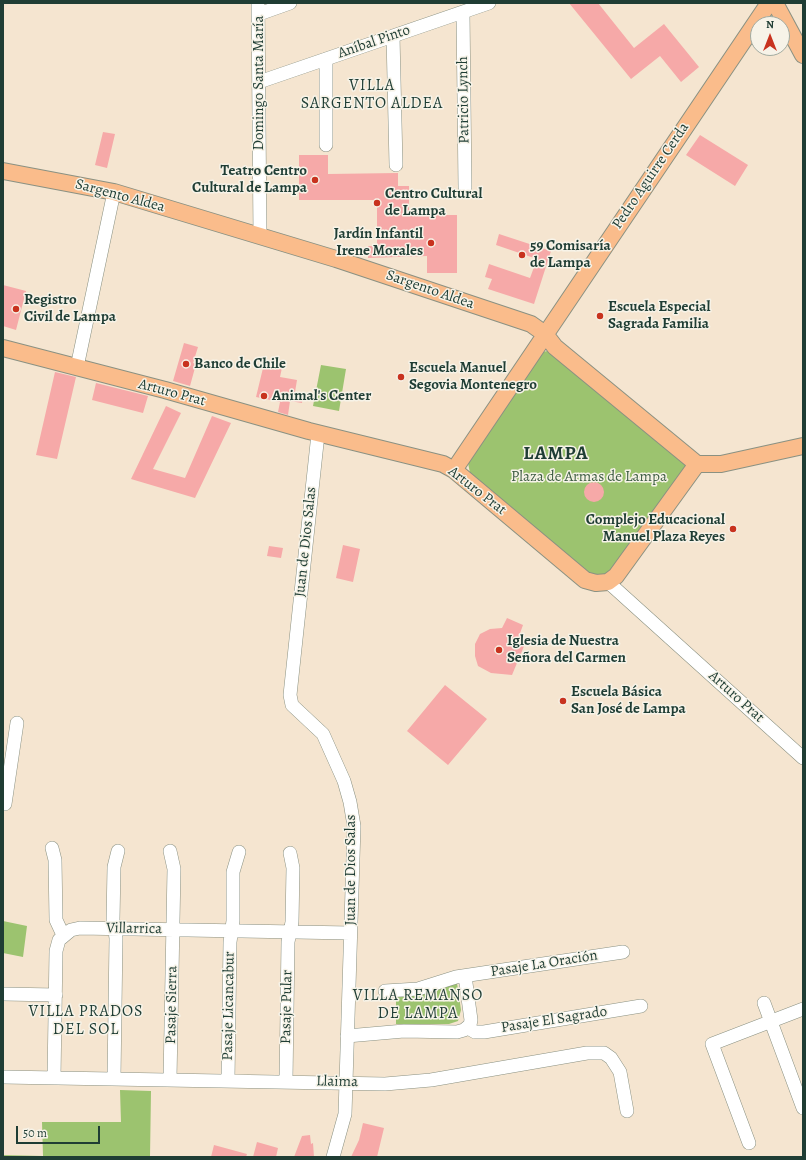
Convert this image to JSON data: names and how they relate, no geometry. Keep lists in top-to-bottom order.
{
  "streets": {
    "main road": ["Pedro Aguirre Cerda", "Sargento Aldea", "Arturo Prat"],
    "street": [
      "Aníbal Pinto",
      "Domingo Santa María",
      "Patricio Lynch",
      "Juan de Dios Salas",
      "Villarrica",
      "Pasaje La Oración",
      "Pasaje Sierra",
      "Pasaje Licancabur",
      "Pasaje Pular",
      "Pasaje El Sagrado",
      "Llaima"
    ]
  },
  "crossings": [
    ["Aníbal Pinto", "Domingo Santa María"],
    ["Aníbal Pinto", "Patricio Lynch"],
    ["Domingo Santa María", "Sargento Aldea"],
    ["Pedro Aguirre Cerda", "Sargento Aldea"],
    ["Pedro Aguirre Cerda", "Arturo Prat"],
    ["Arturo Prat", "Juan de Dios Salas"],
    ["Juan de Dios Salas", "Villarrica"],
    ["Juan de Dios Salas", "Llaima"],
    ["Villarrica", "Pasaje Sierra"],
    ["Villarrica", "Pasaje Licancabur"],
    ["Villarrica", "Pasaje Pular"],
    ["Pasaje Sierra", "Llaima"],
    ["Pasaje Licancabur", "Llaima"],
    ["Pasaje Pular", "Llaima"]
  ],
  "districts": [
    "VILLA SARGENTO ALDEA",
    "LAMPA",
    "VILLA REMANSO DE LAMPA",
    "VILLA PRADOS DEL SOL"
  ],
  "parks": ["Plaza de Armas de Lampa"],
  "places": [
    "Teatro Centro Cultural de Lampa",
    "Centro Cultural de Lampa",
    "Jardín Infantil Irene Morales",
    "59 Comisaría de Lampa",
    "Registro Civil de Lampa",
    "Escuela Especial Sagrada Familia",
    "Banco de Chile",
    "Escuela Manuel Segovia Montenegro",
    "Animal's Center",
    "Complejo Educacional Manuel Plaza Reyes",
    "Iglesia de Nuestra Señora del Carmen",
    "Escuela Básica San José de Lampa"
  ],
  "scale_bar": "50 m",
  "north": "top"
}
